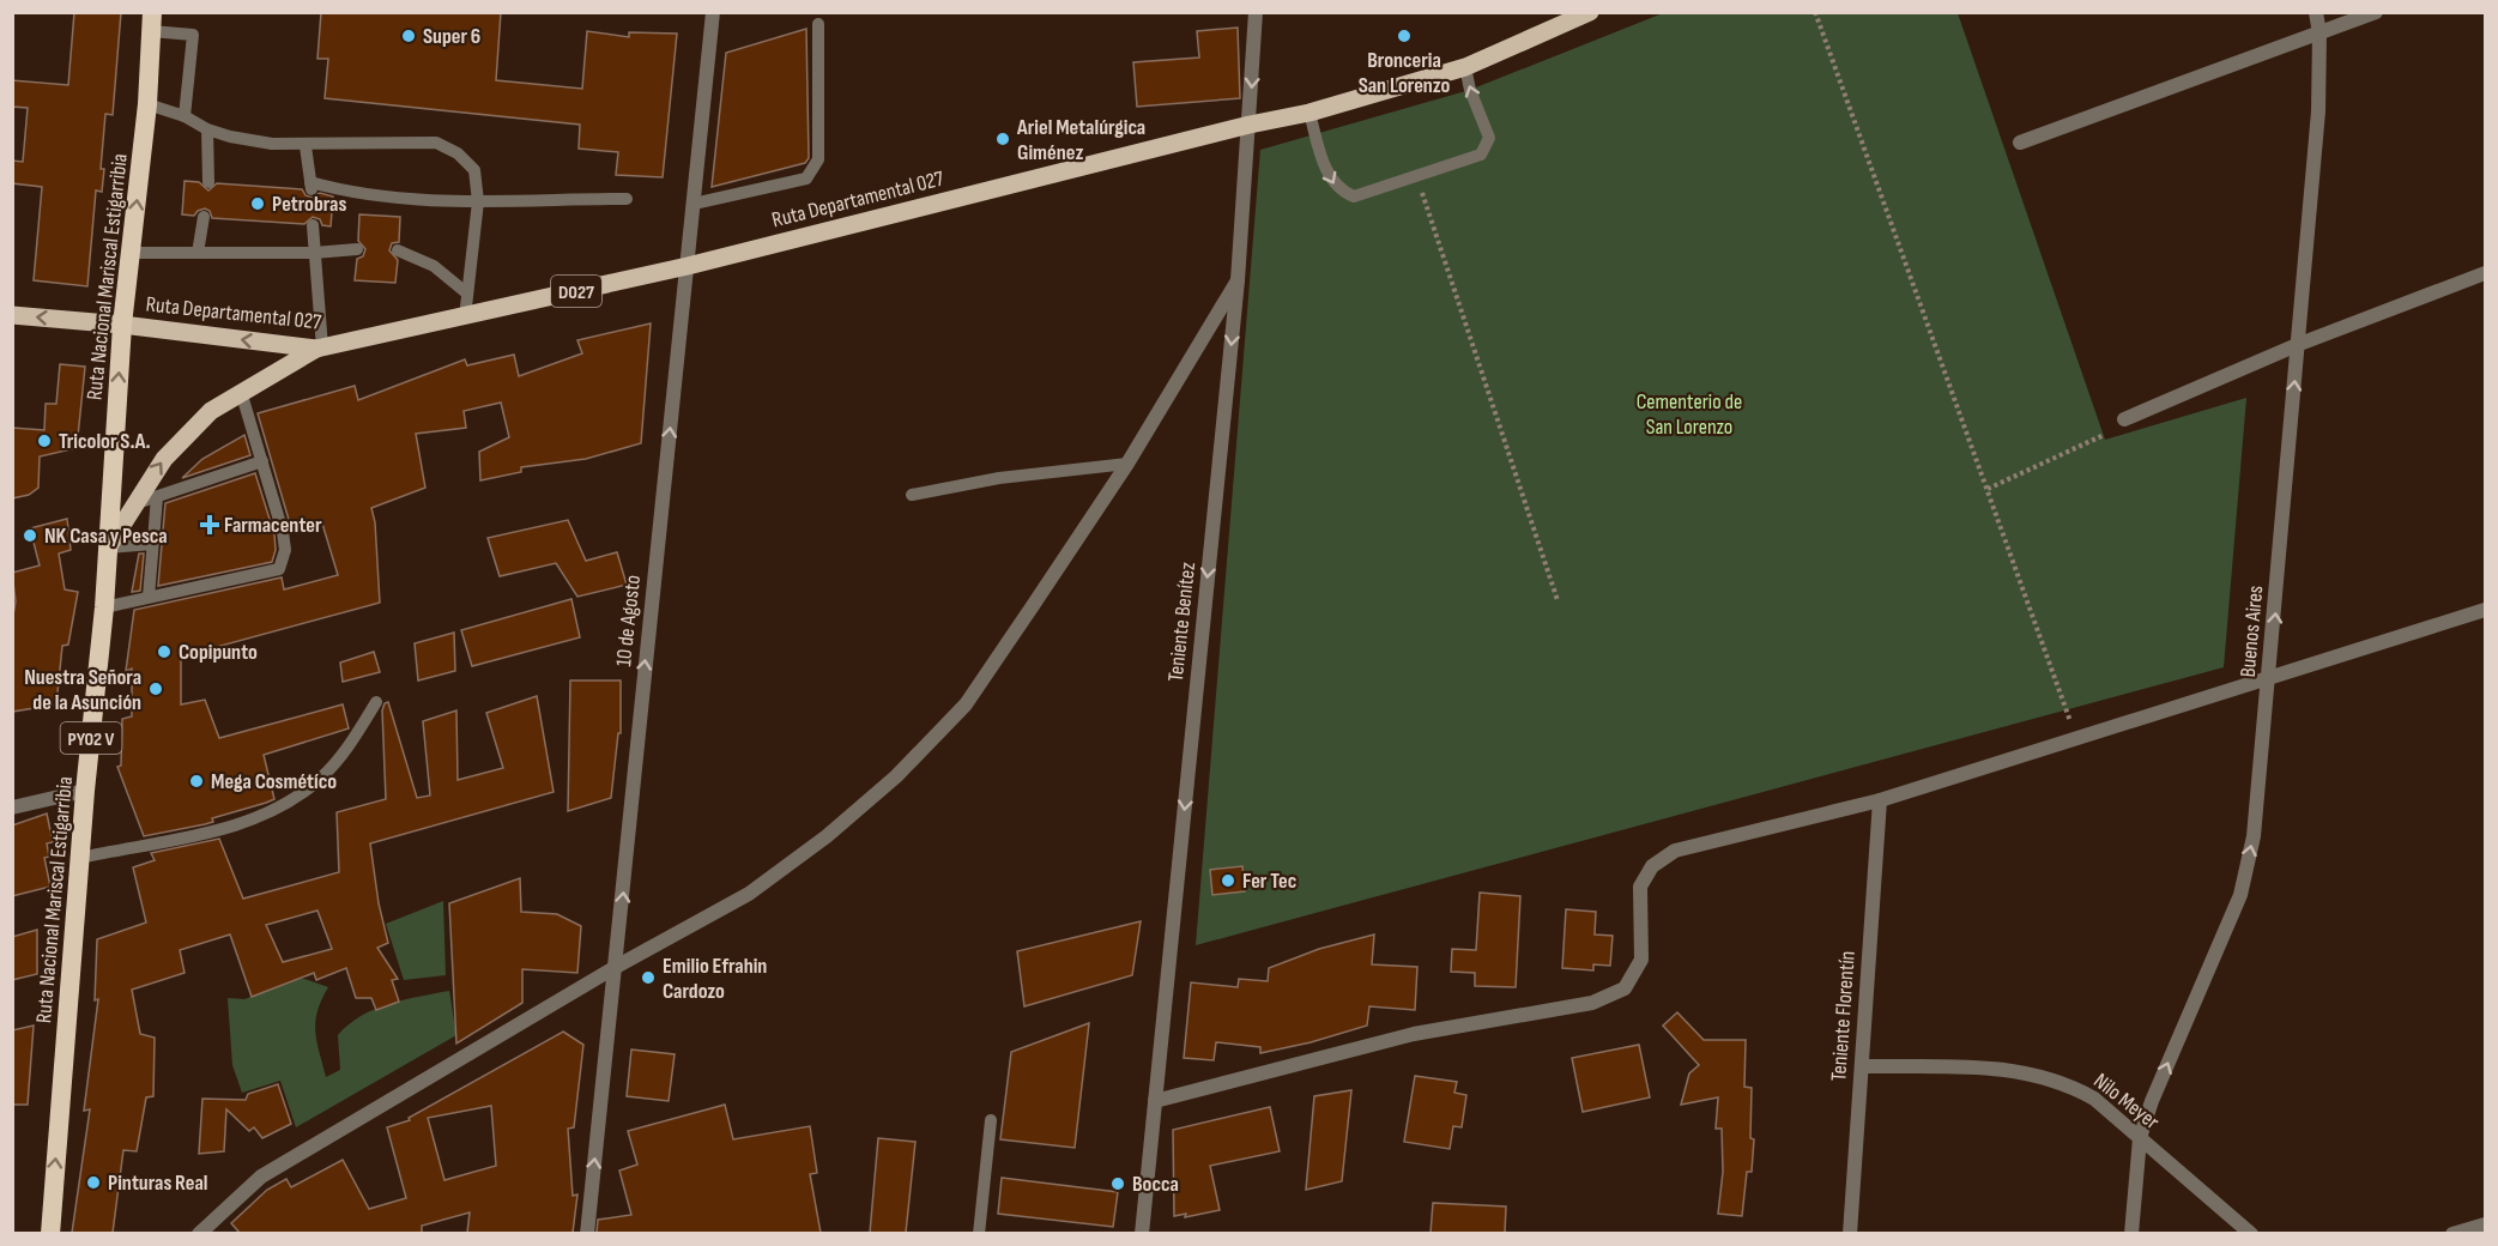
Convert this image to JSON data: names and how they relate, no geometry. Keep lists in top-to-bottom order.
{
  "streets": {
    "highway": ["Ruta Nacional Mariscal Estigarribia", "PY02 V"],
    "main road": ["Ruta Departamental 027", "D027"],
    "street": [
      "10 de Agosto",
      "Teniente Benítez",
      "Buenos Aires",
      "Teniente Florentín",
      "Nilo Meyer"
    ]
  },
  "crossings": [
    ["Ruta Departamental 027", "Ruta Nacional Mariscal Estigarribia"],
    ["Ruta Departamental 027", "D027"],
    ["Ruta Departamental 027", "10 de Agosto"],
    ["Ruta Departamental 027", "Teniente Benítez"],
    ["Ruta Nacional Mariscal Estigarribia", "D027"],
    ["Buenos Aires", "Nilo Meyer"],
    ["Teniente Florentín", "Nilo Meyer"]
  ],
  "one_way": [
    "Ruta Nacional Mariscal Estigarribia",
    "10 de Agosto",
    "Teniente Benítez",
    "Buenos Aires"
  ],
  "parks": ["Cementerio de San Lorenzo"],
  "places": {
    "other": [
      "Super 6",
      "Bronceria San Lorenzo",
      "Ariel Metalúrgica Giménez",
      "Petrobras",
      "Tricolor S.A.",
      "NK Casa y Pesca",
      "Copipunto",
      "Nuestra Señora de la Asunción",
      "Mega Cosmétíco",
      "Fer Tec",
      "Emilio Efrahin Cardozo",
      "Pinturas Real",
      "Bocca"
    ],
    "health": ["Farmacenter"]
  }
}
